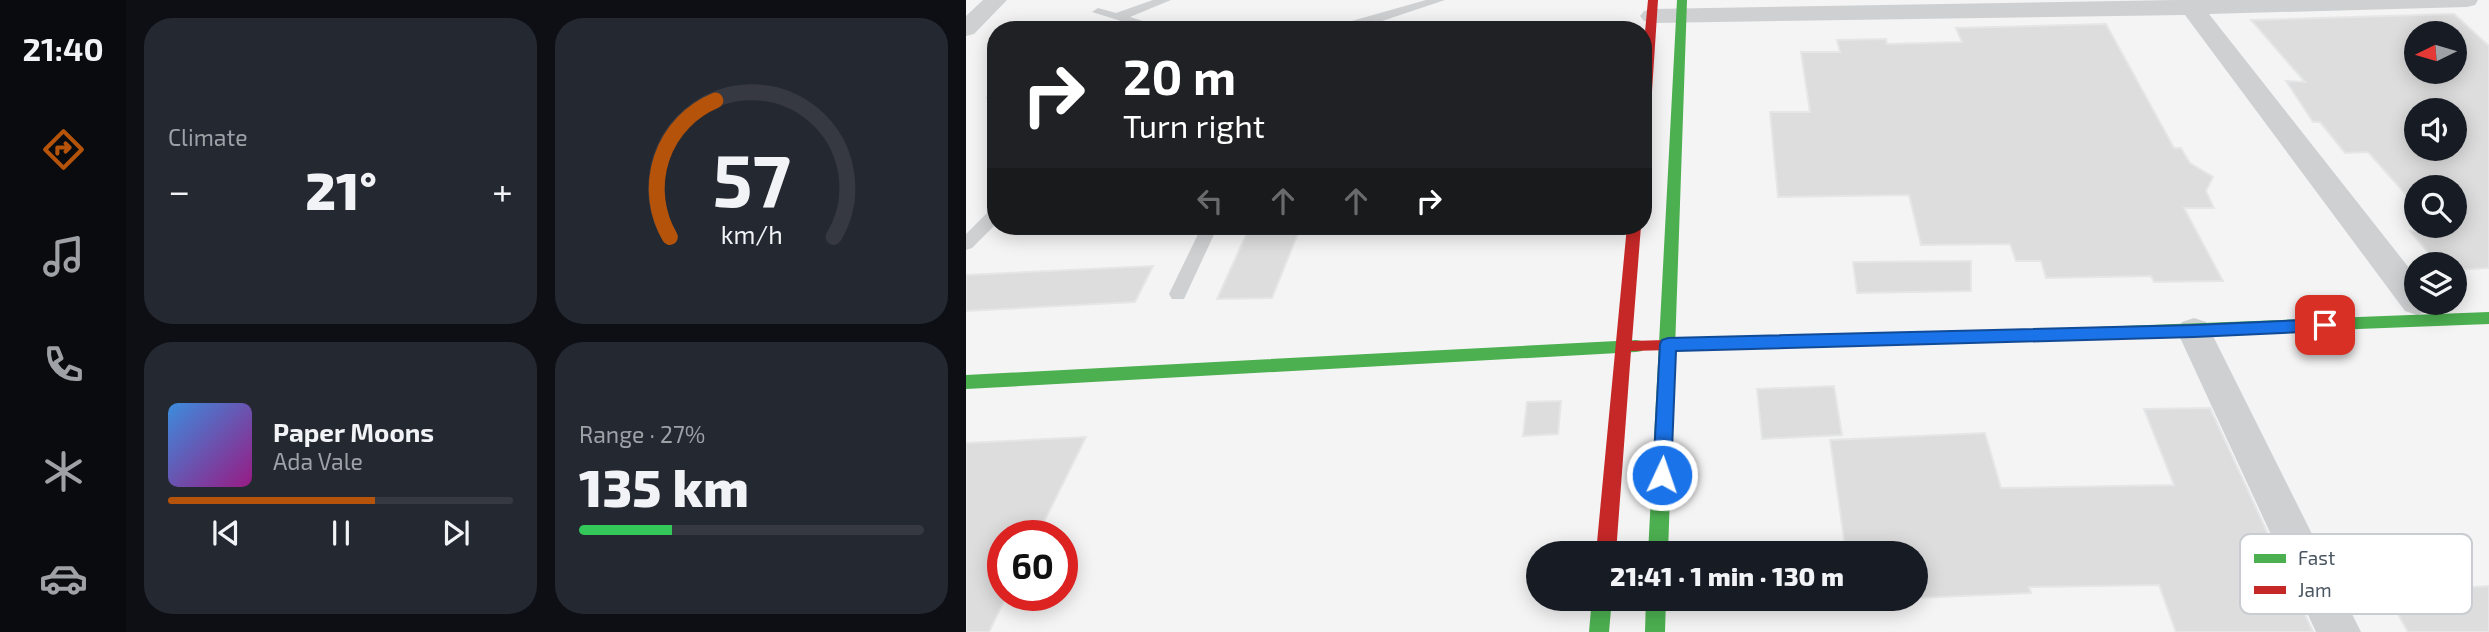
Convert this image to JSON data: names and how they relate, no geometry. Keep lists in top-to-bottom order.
{
  "legend": ["Fast", "Jam"],
  "north": "left",
  "page": {
    "tabs": "21:40",
    "tile": [
      "Climate",
      ["Range · 27%", "135 km"]
    ],
    "turn": ["20 m", "Turn right"],
    "heat": ["−", "21°", "+"],
    "song": ["Paper Moons", "Ada Vale"],
    "limit": "60",
    "trip": "21:41 · 1 min · 130 m",
    "gauge": ["57", "km/h"]
  }
}
